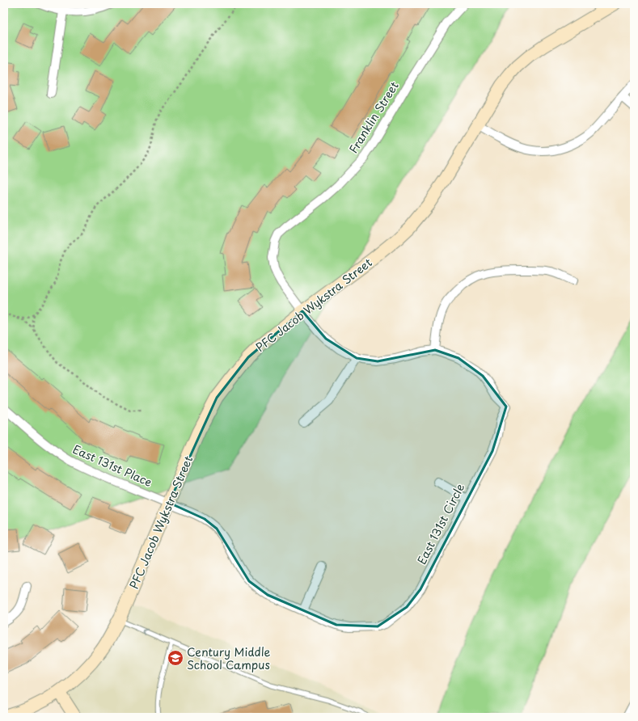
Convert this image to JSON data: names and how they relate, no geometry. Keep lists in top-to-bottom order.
{
  "streets": {
    "street": [
      "Franklin Street",
      "PFC Jacob Wykstra Street",
      "East 131st Place",
      "East 131st Circle"
    ]
  },
  "crossings": [
    ["Franklin Street", "PFC Jacob Wykstra Street"],
    ["Franklin Street", "East 131st Circle"],
    ["PFC Jacob Wykstra Street", "East 131st Place"],
    ["PFC Jacob Wykstra Street", "East 131st Circle"],
    ["East 131st Place", "East 131st Circle"]
  ],
  "places": {
    "school or university": ["Century Middle School Campus"]
  }
}
